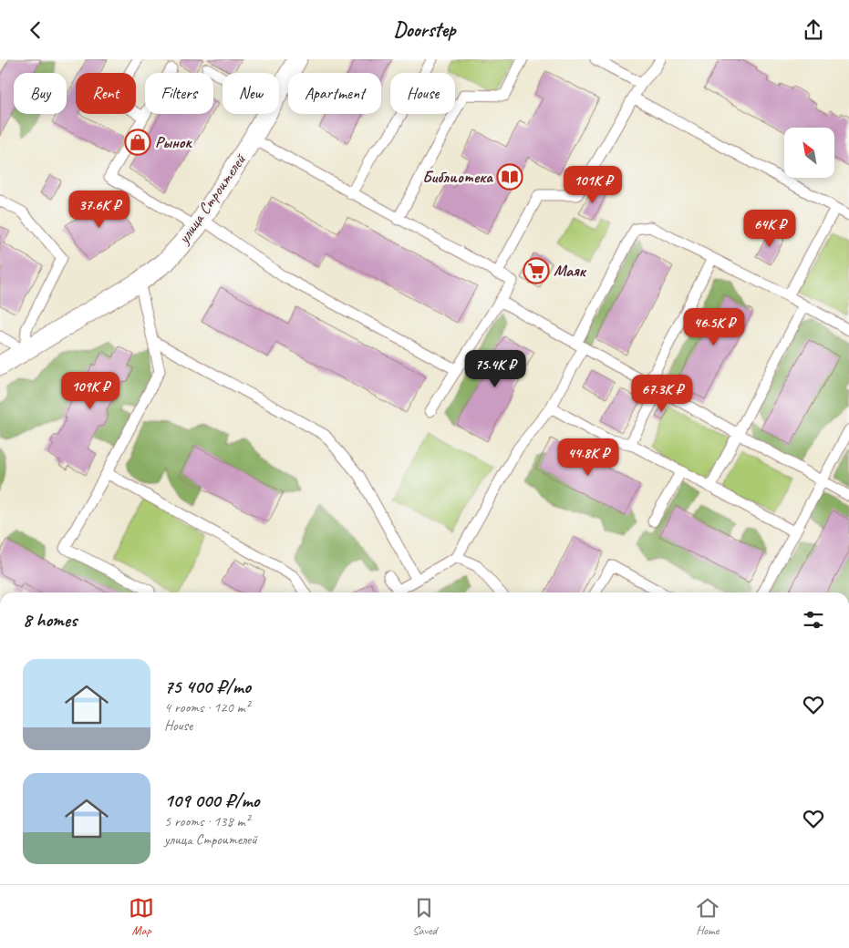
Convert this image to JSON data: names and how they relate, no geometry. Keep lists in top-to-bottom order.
{
  "streets": {
    "street": ["улица Строителей"]
  },
  "places": {
    "shop": ["Рынок"],
    "library": ["Библиотека"],
    "supermarket": ["Маяк"]
  },
  "north": "top left",
  "page": {
    "header": "Doorstep",
    "chip": [
      "Buy",
      "Rent",
      "Filters",
      "New",
      "Apartment",
      "House"
    ],
    "price": [
      "101K ₽",
      "37.6K ₽",
      "64K ₽",
      "46.5K ₽",
      "75.4K ₽",
      "109K ₽",
      "67.3K ₽",
      "44.8K ₽"
    ],
    "heading": "8 homes",
    "list": [
      {
        "name": "75 400 ₽/mo",
        "note": "4 rooms · 120 m² · House"
      },
      {
        "name": "109 000 ₽/mo",
        "note": "5 rooms · 138 m² · улица Строителей"
      }
    ],
    "tabs": ["Map", "Saved", "Home"]
  }
}
